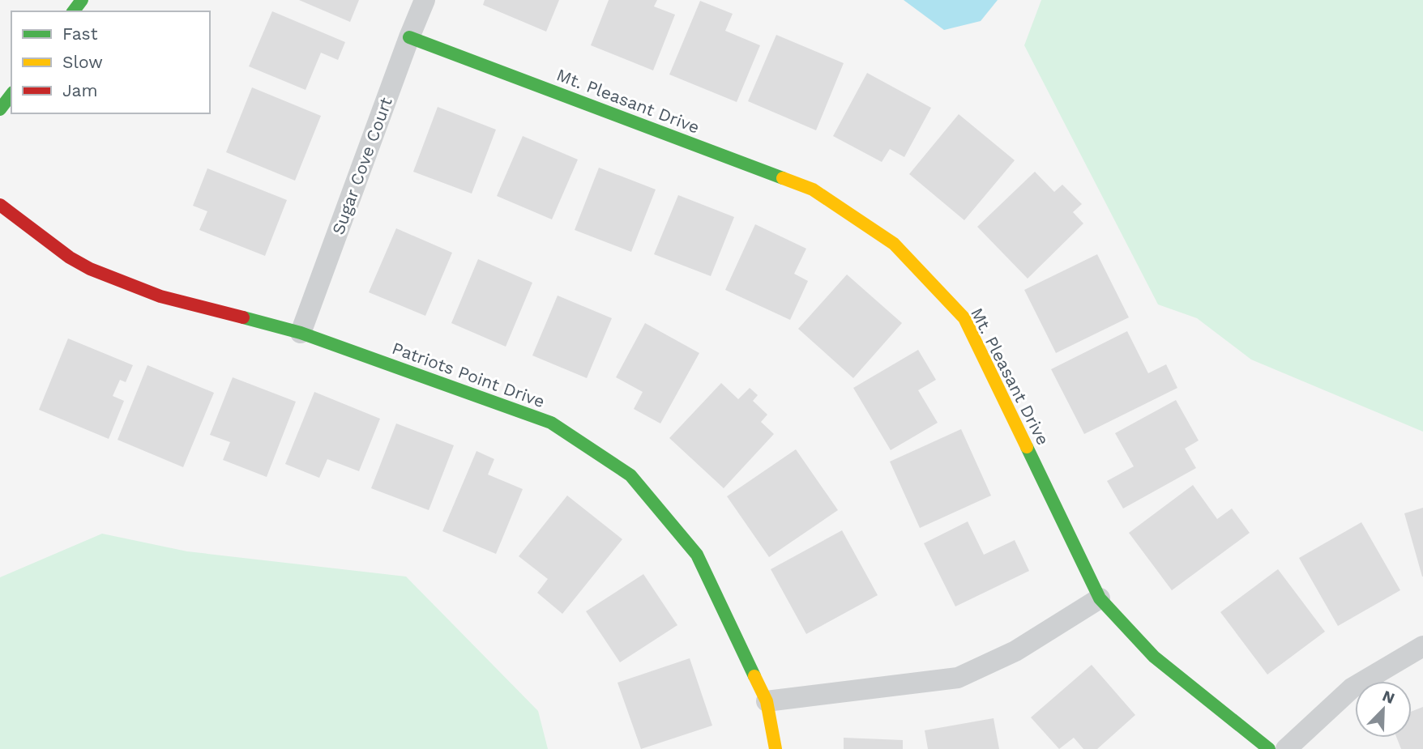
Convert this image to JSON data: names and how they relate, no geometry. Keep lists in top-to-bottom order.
{
  "streets": {
    "street": ["Mt. Pleasant Drive", "Sugar Cove Court", "Patriots Point Drive"]
  },
  "crossings": [
    ["Mt. Pleasant Drive", "Sugar Cove Court"],
    ["Sugar Cove Court", "Patriots Point Drive"]
  ],
  "legend": ["Fast", "Slow", "Jam"],
  "north": "top right"
}
